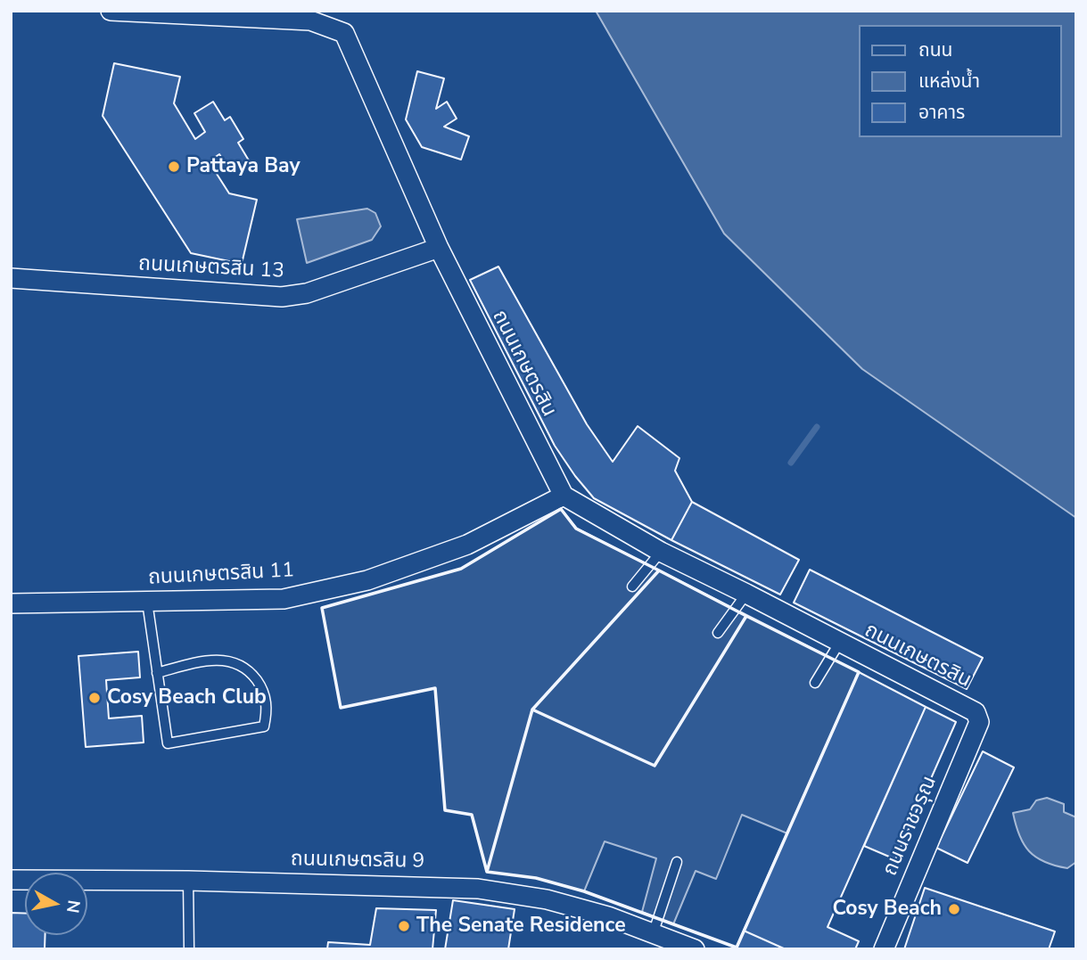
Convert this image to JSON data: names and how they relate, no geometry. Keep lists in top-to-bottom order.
{
  "streets": {
    "street": [
      "ถนนเกษตรสิน 13",
      "ถนนเกษตรสิน",
      "ถนนเกษตรสิน 11",
      "ถนนราชวรุณ",
      "ถนนเกษตรสิน 9"
    ]
  },
  "crossings": [
    ["ถนนเกษตรสิน 13", "ถนนเกษตรสิน"],
    ["ถนนเกษตรสิน", "ถนนเกษตรสิน 11"],
    ["ถนนเกษตรสิน", "ถนนราชวรุณ"]
  ],
  "places": [
    "Pattaya Bay",
    "Cosy Beach Club",
    "Cosy Beach",
    "The Senate Residence"
  ],
  "legend": ["ถนน", "แหล่งน้ำ", "อาคาร"],
  "north": "right"
}
